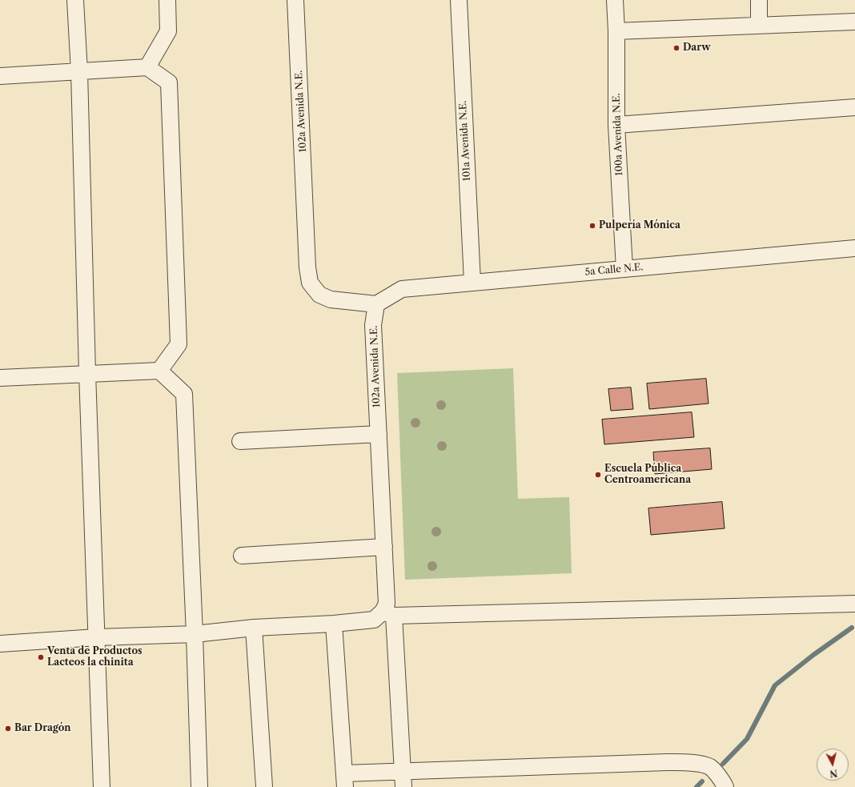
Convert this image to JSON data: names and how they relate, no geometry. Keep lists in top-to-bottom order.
{
  "streets": {
    "street": [
      "102a Avenida N.E.",
      "100a Avenida N.E.",
      "101a Avenida N.E.",
      "5a Calle N.E."
    ]
  },
  "crossings": [
    ["102a Avenida N.E.", "5a Calle N.E."],
    ["100a Avenida N.E.", "5a Calle N.E."],
    ["101a Avenida N.E.", "5a Calle N.E."]
  ],
  "places": [
    "Darw",
    "Pulpería Mónica",
    "Escuela Pública Centroamericana",
    "Venta de Productos Lacteos la chinita",
    "Bar Dragón"
  ],
  "north": "bottom"
}
